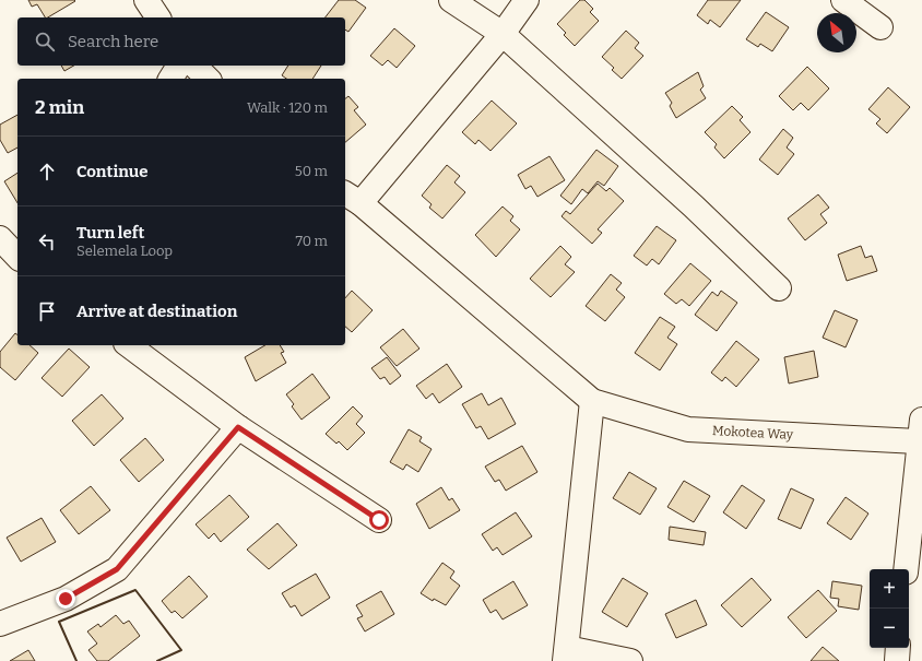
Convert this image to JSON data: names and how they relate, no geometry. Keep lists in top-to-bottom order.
{
  "streets": {
    "street": ["Mokotea Way"]
  },
  "north": "top left",
  "page": {
    "search": "Search here",
    "heading": ["2 min", "Walk · 120 m"],
    "list": [
      ["Continue", "50 m"],
      ["Turn left", "Selemela Loop", "70 m"],
      "Arrive at destination"
    ],
    "map_buttons": ["+", "−"]
  }
}
